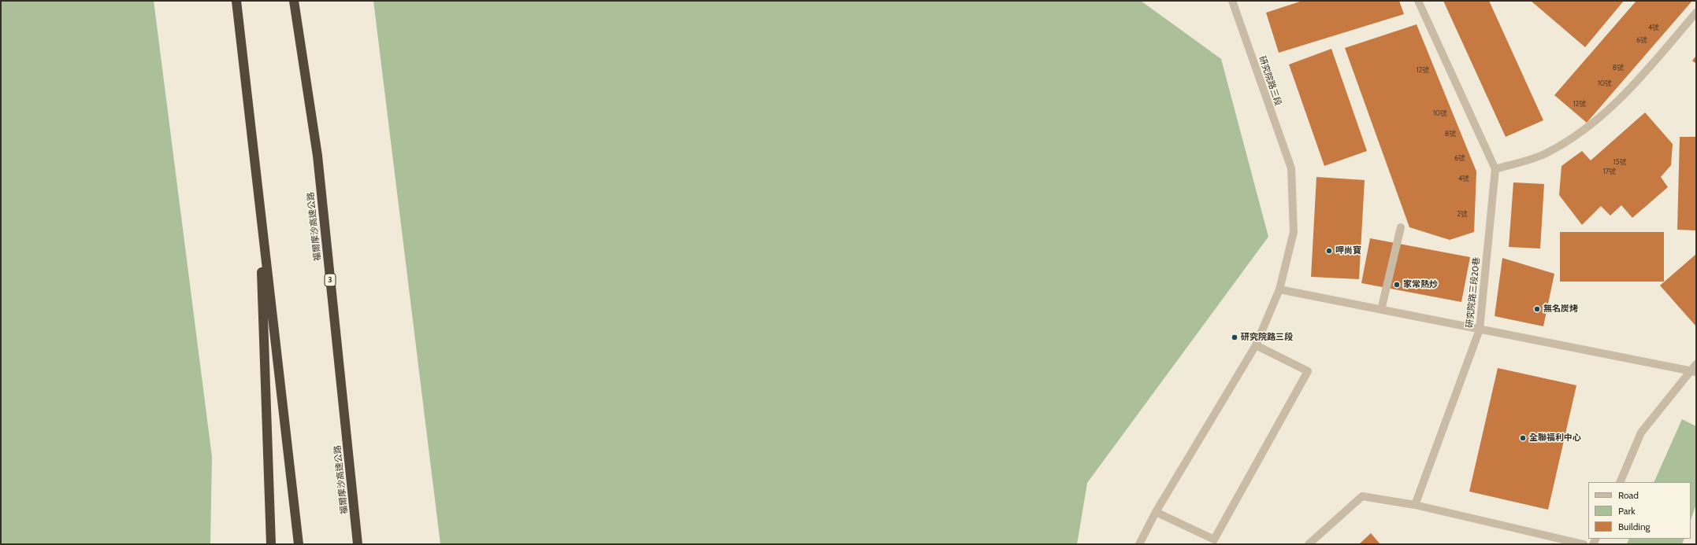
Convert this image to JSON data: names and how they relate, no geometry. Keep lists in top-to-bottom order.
{
  "streets": {
    "highway": ["福爾摩沙高速公路", "3"],
    "street": ["研究院路三段", "研究院路三段20巷"]
  },
  "places": [
    "呷尚寶",
    "家常熱炒",
    "無名炭烤",
    "研究院路三段",
    "全聯福利中心"
  ],
  "house_numbers": [
    "4號",
    "6號",
    "8號",
    "12號",
    "10號",
    "12號",
    "10號",
    "8號",
    "6號",
    "15號",
    "17號",
    "4號",
    "2號"
  ],
  "legend": ["Road", "Park", "Building"]
}
